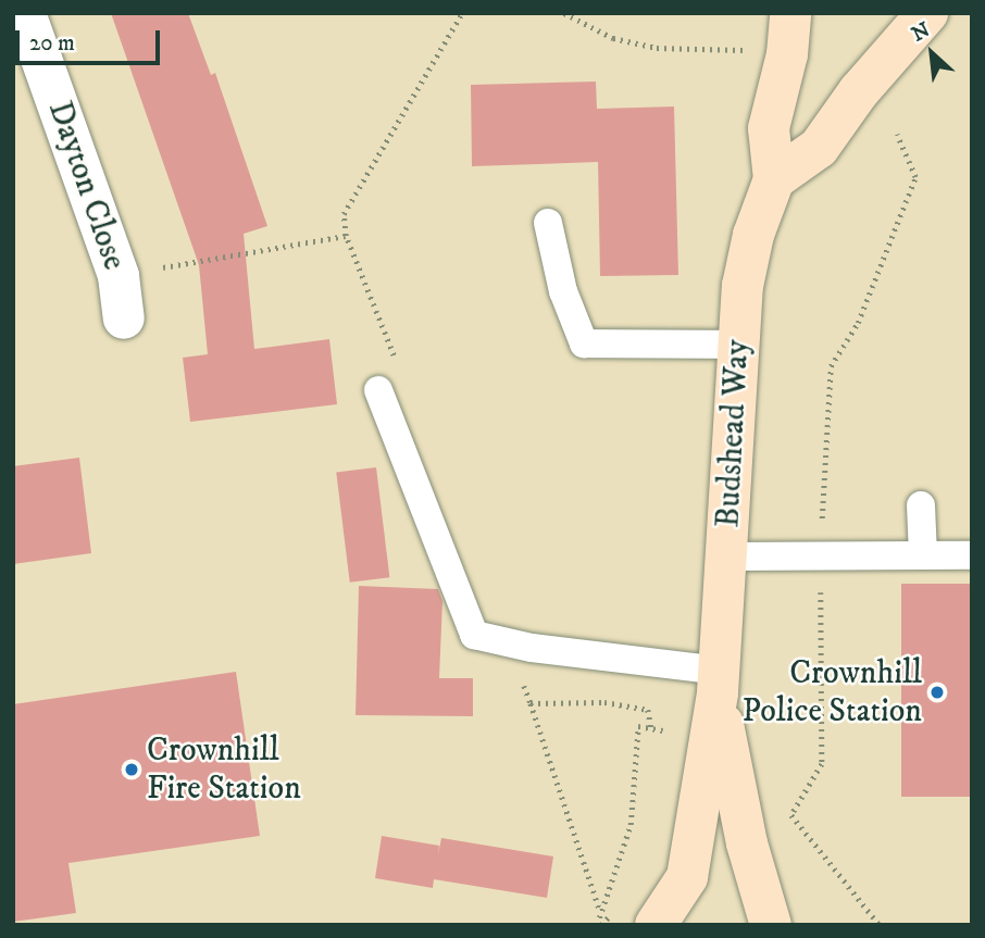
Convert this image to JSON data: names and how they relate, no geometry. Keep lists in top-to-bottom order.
{
  "streets": {
    "main road": ["Budshead Way"],
    "street": ["Dayton Close"]
  },
  "places": ["Crownhill Police Station", "Crownhill Fire Station"],
  "scale_bar": "20 m",
  "north": "top left"
}
